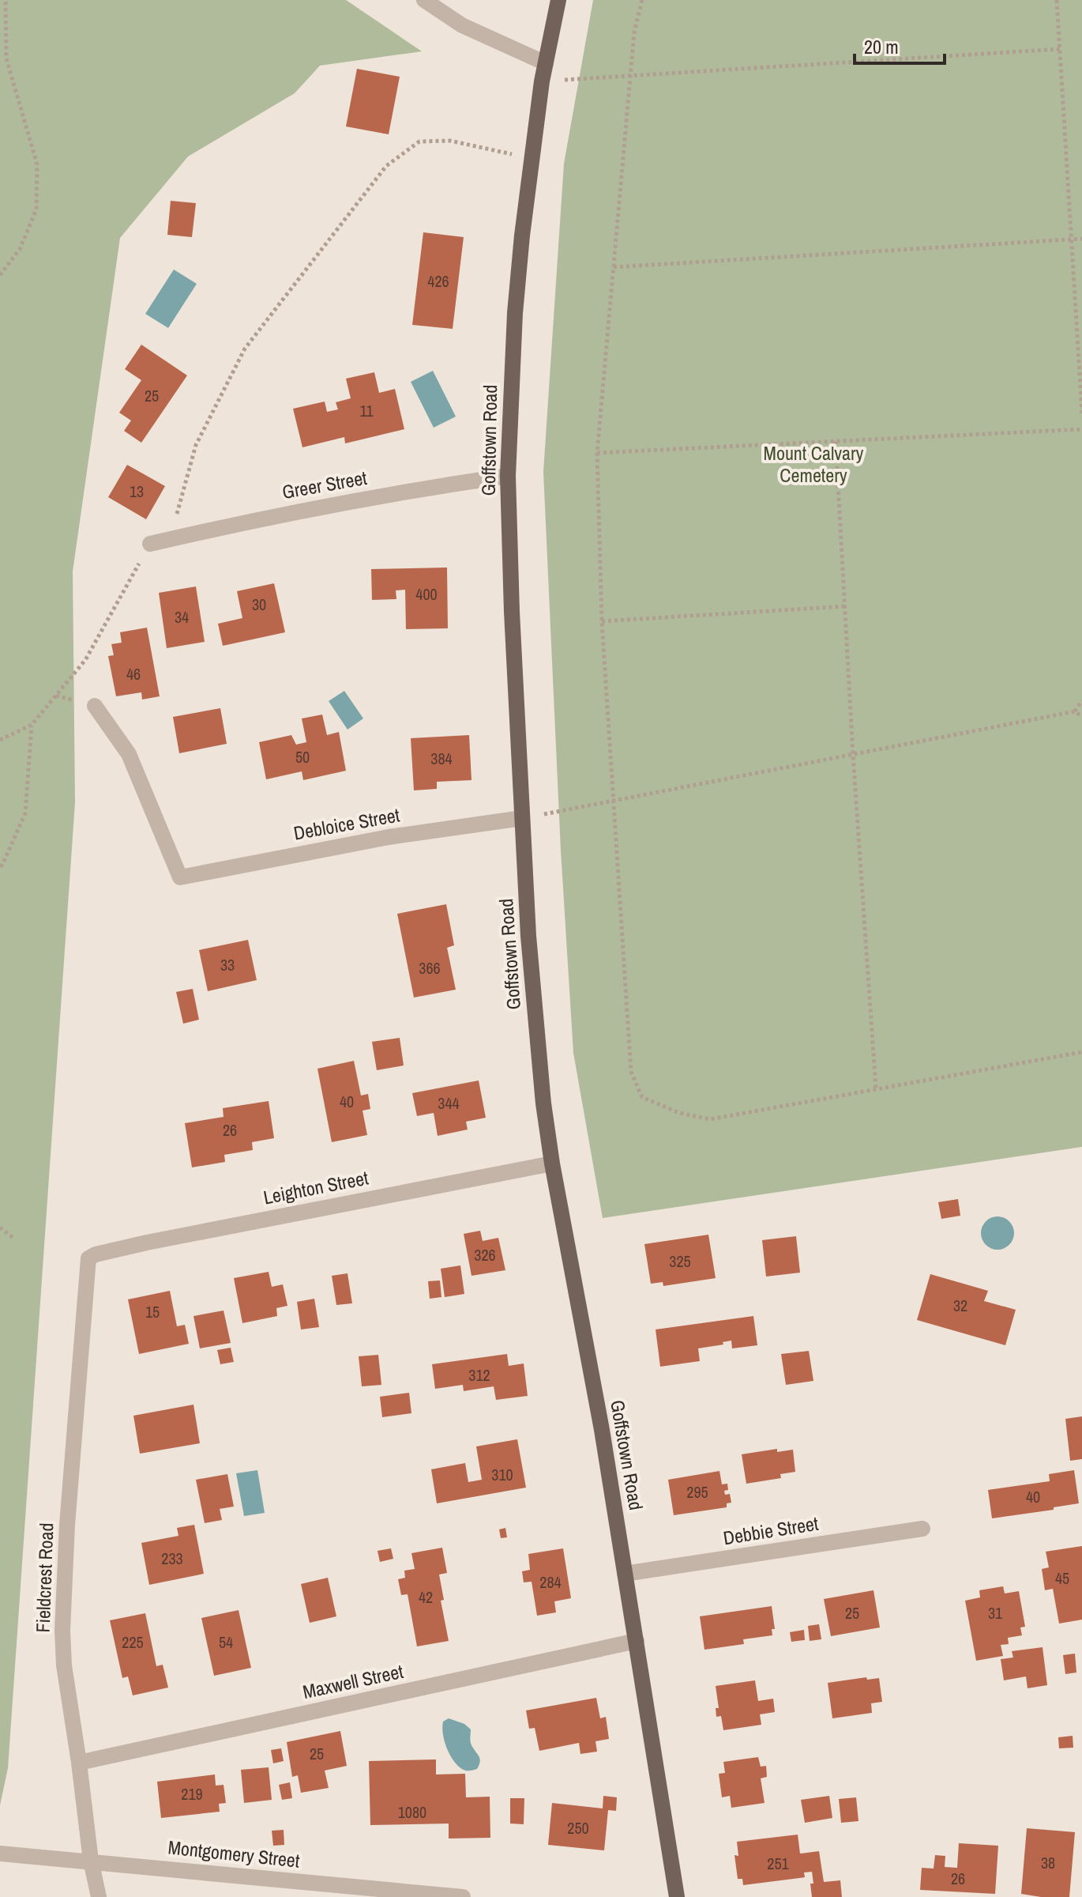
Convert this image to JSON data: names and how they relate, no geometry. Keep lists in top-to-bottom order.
{
  "streets": {
    "main road": ["Goffstown Road"],
    "street": [
      "Greer Street",
      "Debloice Street",
      "Leighton Street",
      "Debbie Street",
      "Fieldcrest Road",
      "Maxwell Street",
      "Montgomery Street"
    ]
  },
  "crossings": [
    ["Goffstown Road", "Greer Street"],
    ["Goffstown Road", "Debloice Street"],
    ["Goffstown Road", "Leighton Street"],
    ["Goffstown Road", "Debbie Street"],
    ["Goffstown Road", "Maxwell Street"],
    ["Leighton Street", "Fieldcrest Road"],
    ["Fieldcrest Road", "Maxwell Street"],
    ["Fieldcrest Road", "Montgomery Street"]
  ],
  "parks": ["Mount Calvary Cemetery"],
  "house_numbers": [
    "426",
    "25",
    "11",
    "13",
    "400",
    "30",
    "34",
    "46",
    "50",
    "384",
    "33",
    "366",
    "40",
    "344",
    "26",
    "326",
    "325",
    "32",
    "15",
    "312",
    "310",
    "295",
    "40",
    "233",
    "45",
    "284",
    "42",
    "25",
    "31",
    "225",
    "54",
    "25",
    "219",
    "1080",
    "250",
    "38",
    "251",
    "26"
  ],
  "scale_bar": "20 m"
}
